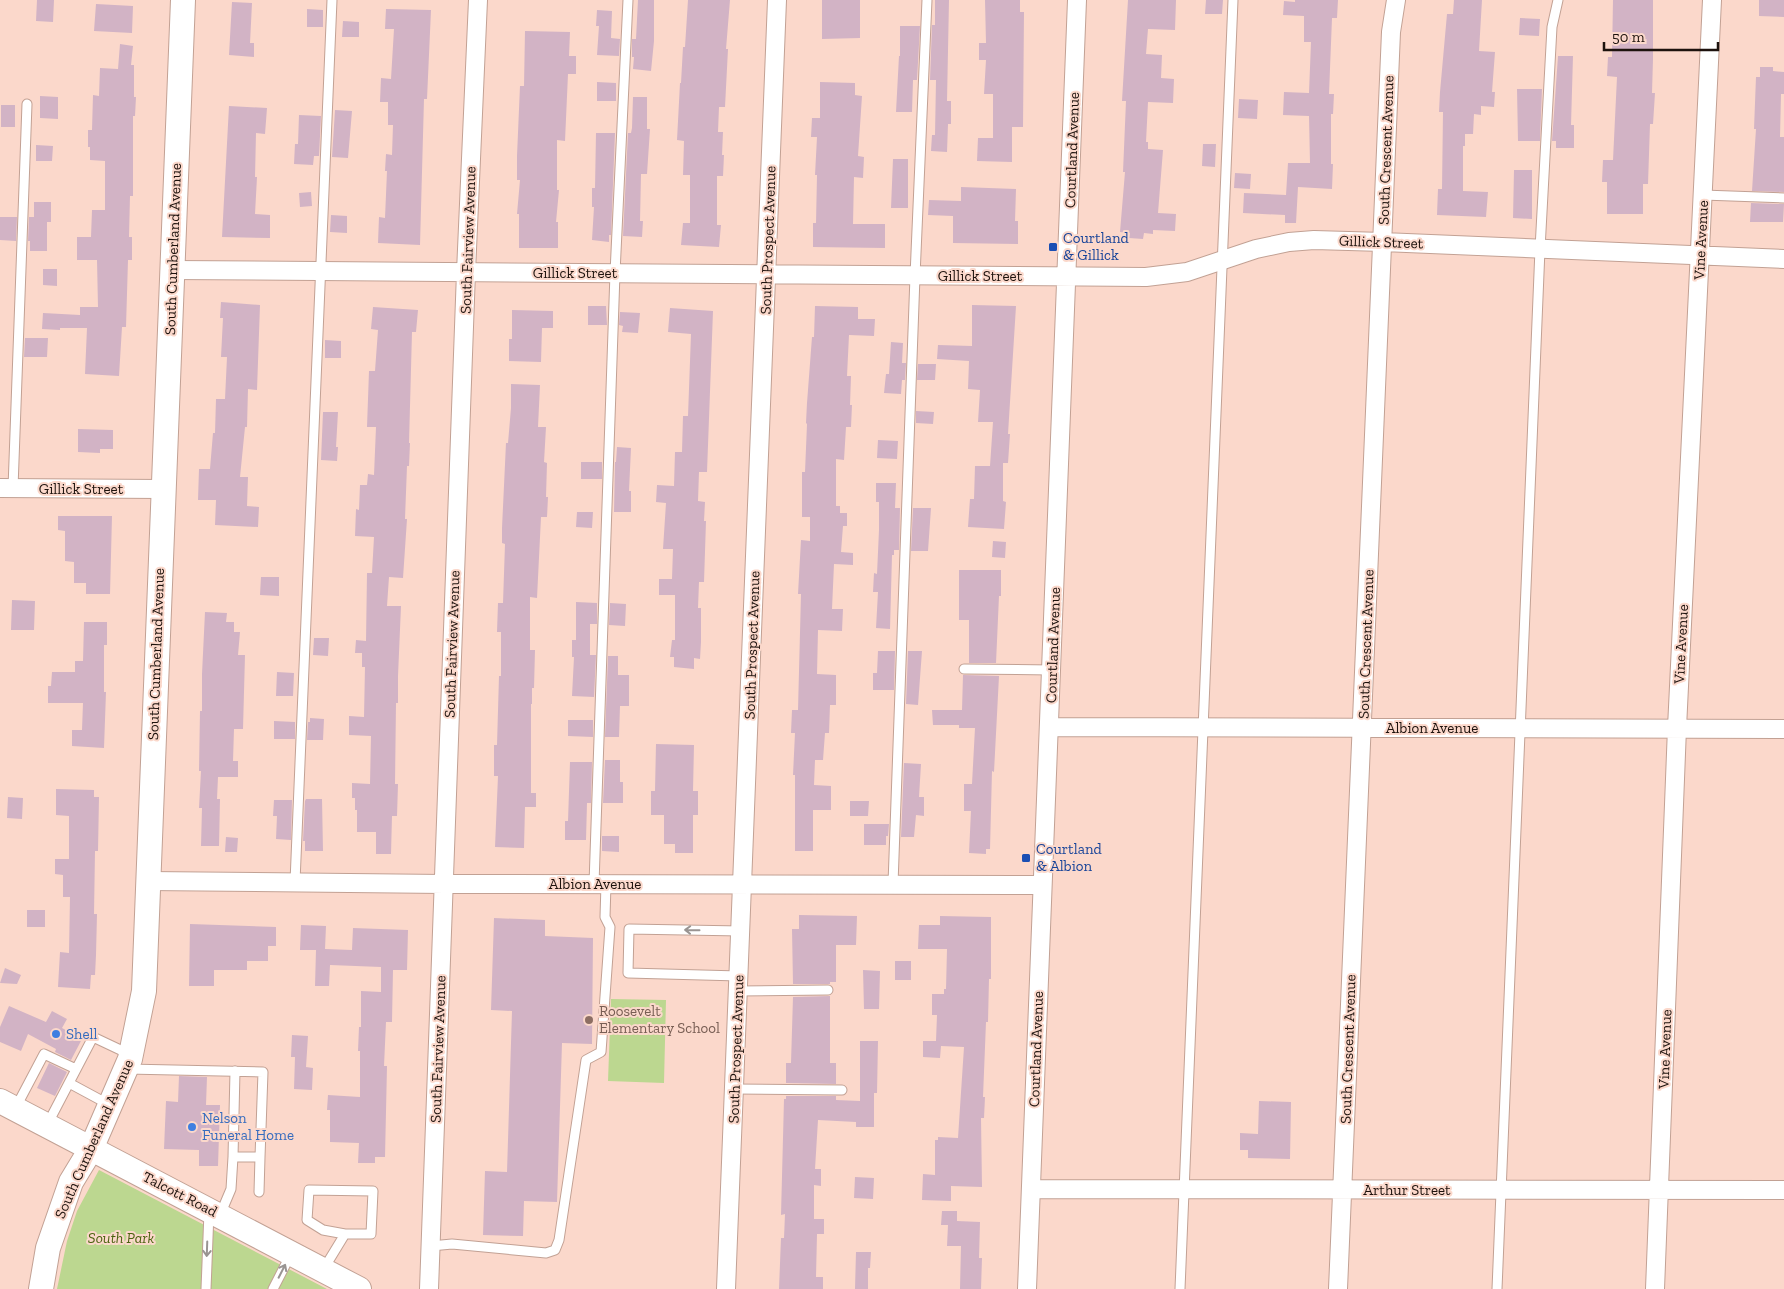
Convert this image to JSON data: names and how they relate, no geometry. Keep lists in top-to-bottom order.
{
  "streets": {
    "street": [
      "Courtland Avenue",
      "South Crescent Avenue",
      "South Fairview Avenue",
      "South Prospect Avenue",
      "Vine Avenue",
      "Gillick Street",
      "South Cumberland Avenue",
      "Albion Avenue",
      "Arthur Street",
      "Talcott Road"
    ]
  },
  "crossings": [
    ["Courtland Avenue", "Gillick Street"],
    ["Courtland Avenue", "Albion Avenue"],
    ["Courtland Avenue", "Arthur Street"],
    ["South Crescent Avenue", "Gillick Street"],
    ["South Crescent Avenue", "Albion Avenue"],
    ["South Crescent Avenue", "Arthur Street"],
    ["South Fairview Avenue", "Gillick Street"],
    ["South Fairview Avenue", "Albion Avenue"],
    ["South Prospect Avenue", "Gillick Street"],
    ["South Prospect Avenue", "Albion Avenue"],
    ["Vine Avenue", "Gillick Street"],
    ["Vine Avenue", "Albion Avenue"],
    ["Vine Avenue", "Arthur Street"],
    ["Gillick Street", "South Cumberland Avenue"],
    ["South Cumberland Avenue", "Albion Avenue"],
    ["South Cumberland Avenue", "Talcott Road"]
  ],
  "parks": ["South Park"],
  "places": {
    "transit": ["Courtland & Gillick", "Courtland & Albion"],
    "other": ["Roosevelt Elementary School", "Shell", "Nelson Funeral Home"]
  },
  "scale_bar": "50 m"
}
